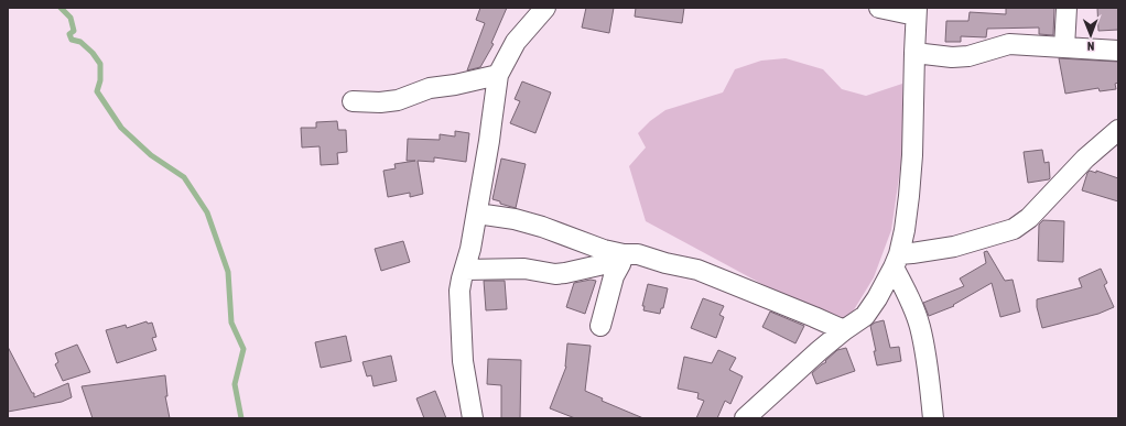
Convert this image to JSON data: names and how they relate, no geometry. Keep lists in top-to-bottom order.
{
  "north": "bottom"
}
